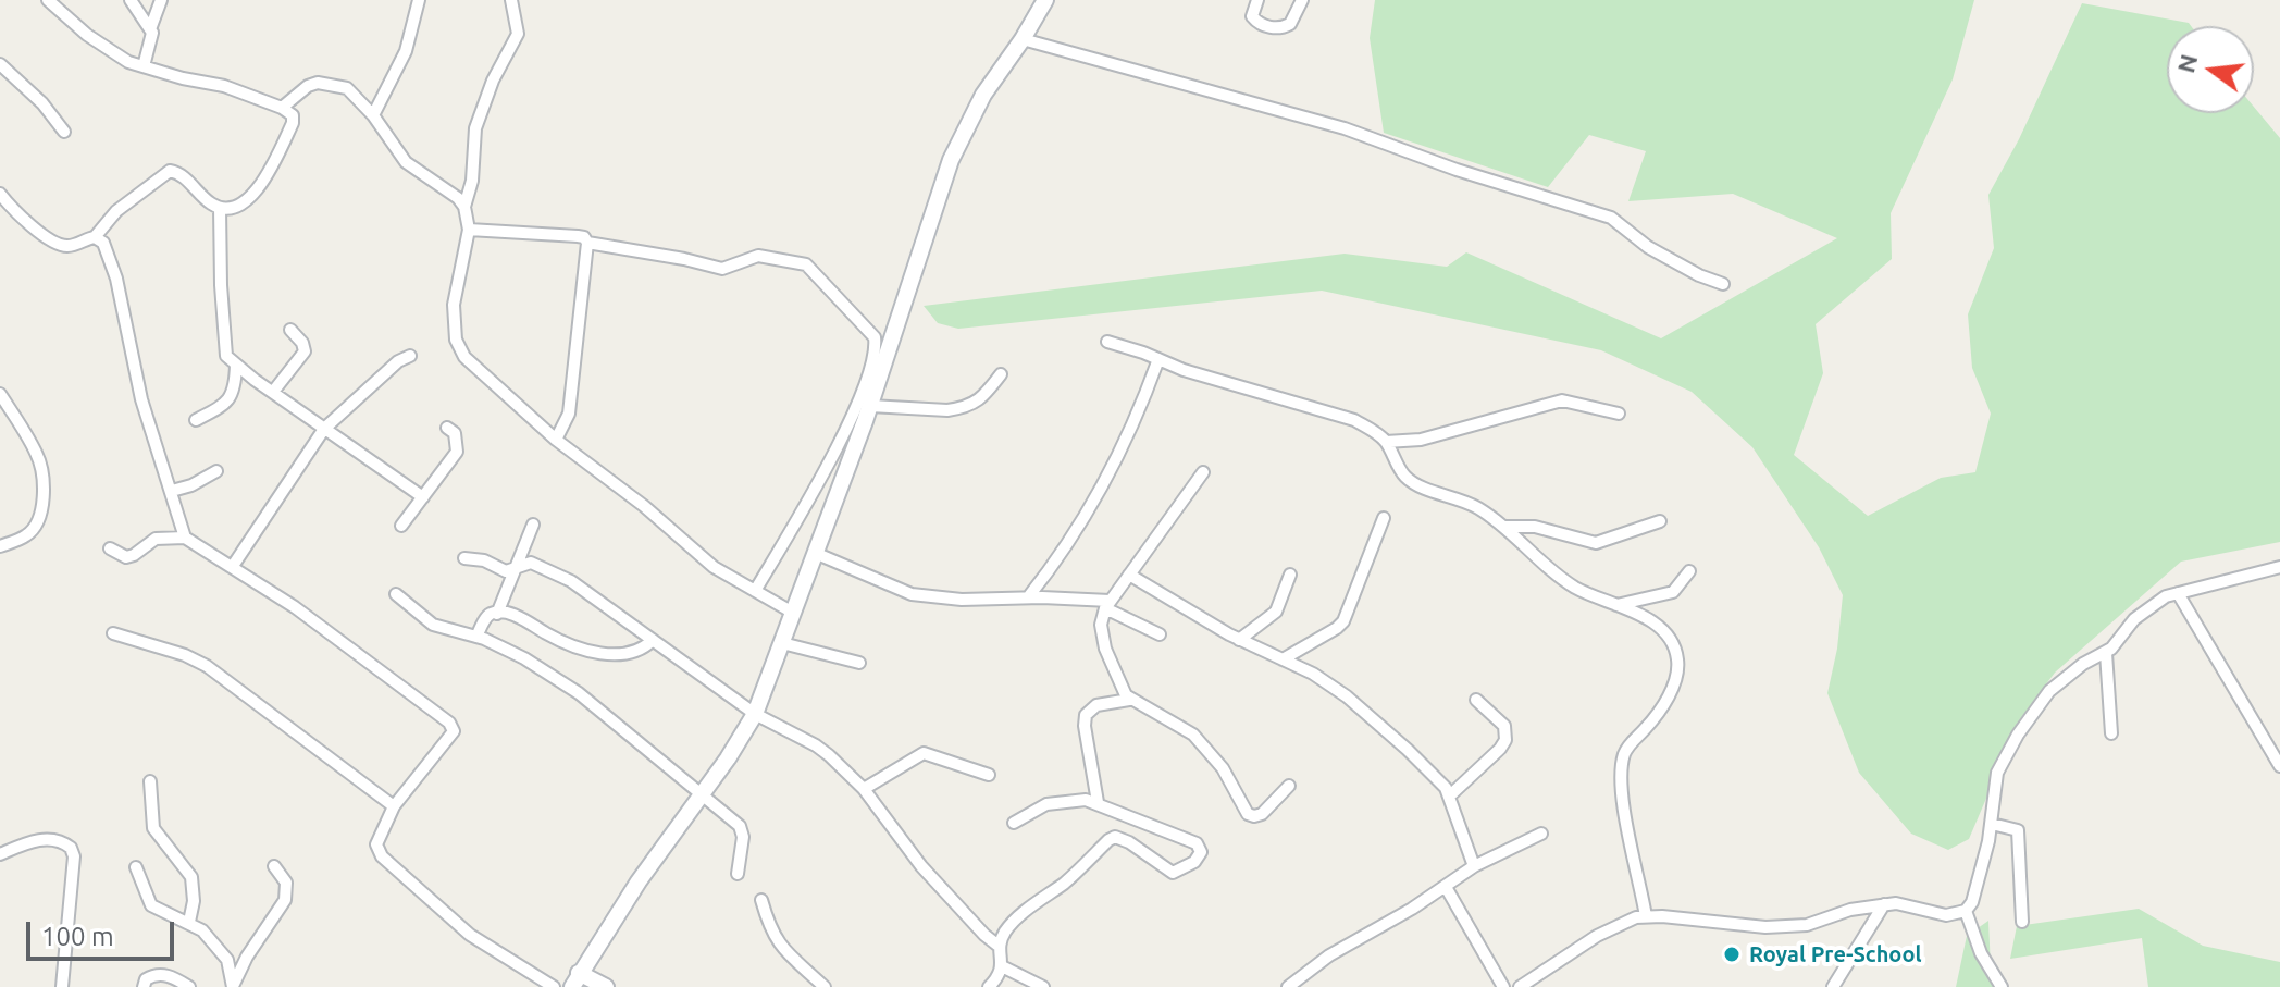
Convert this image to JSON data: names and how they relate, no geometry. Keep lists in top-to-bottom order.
{
  "places": ["Royal Pre-School"],
  "scale_bar": "100 m",
  "north": "left"
}
